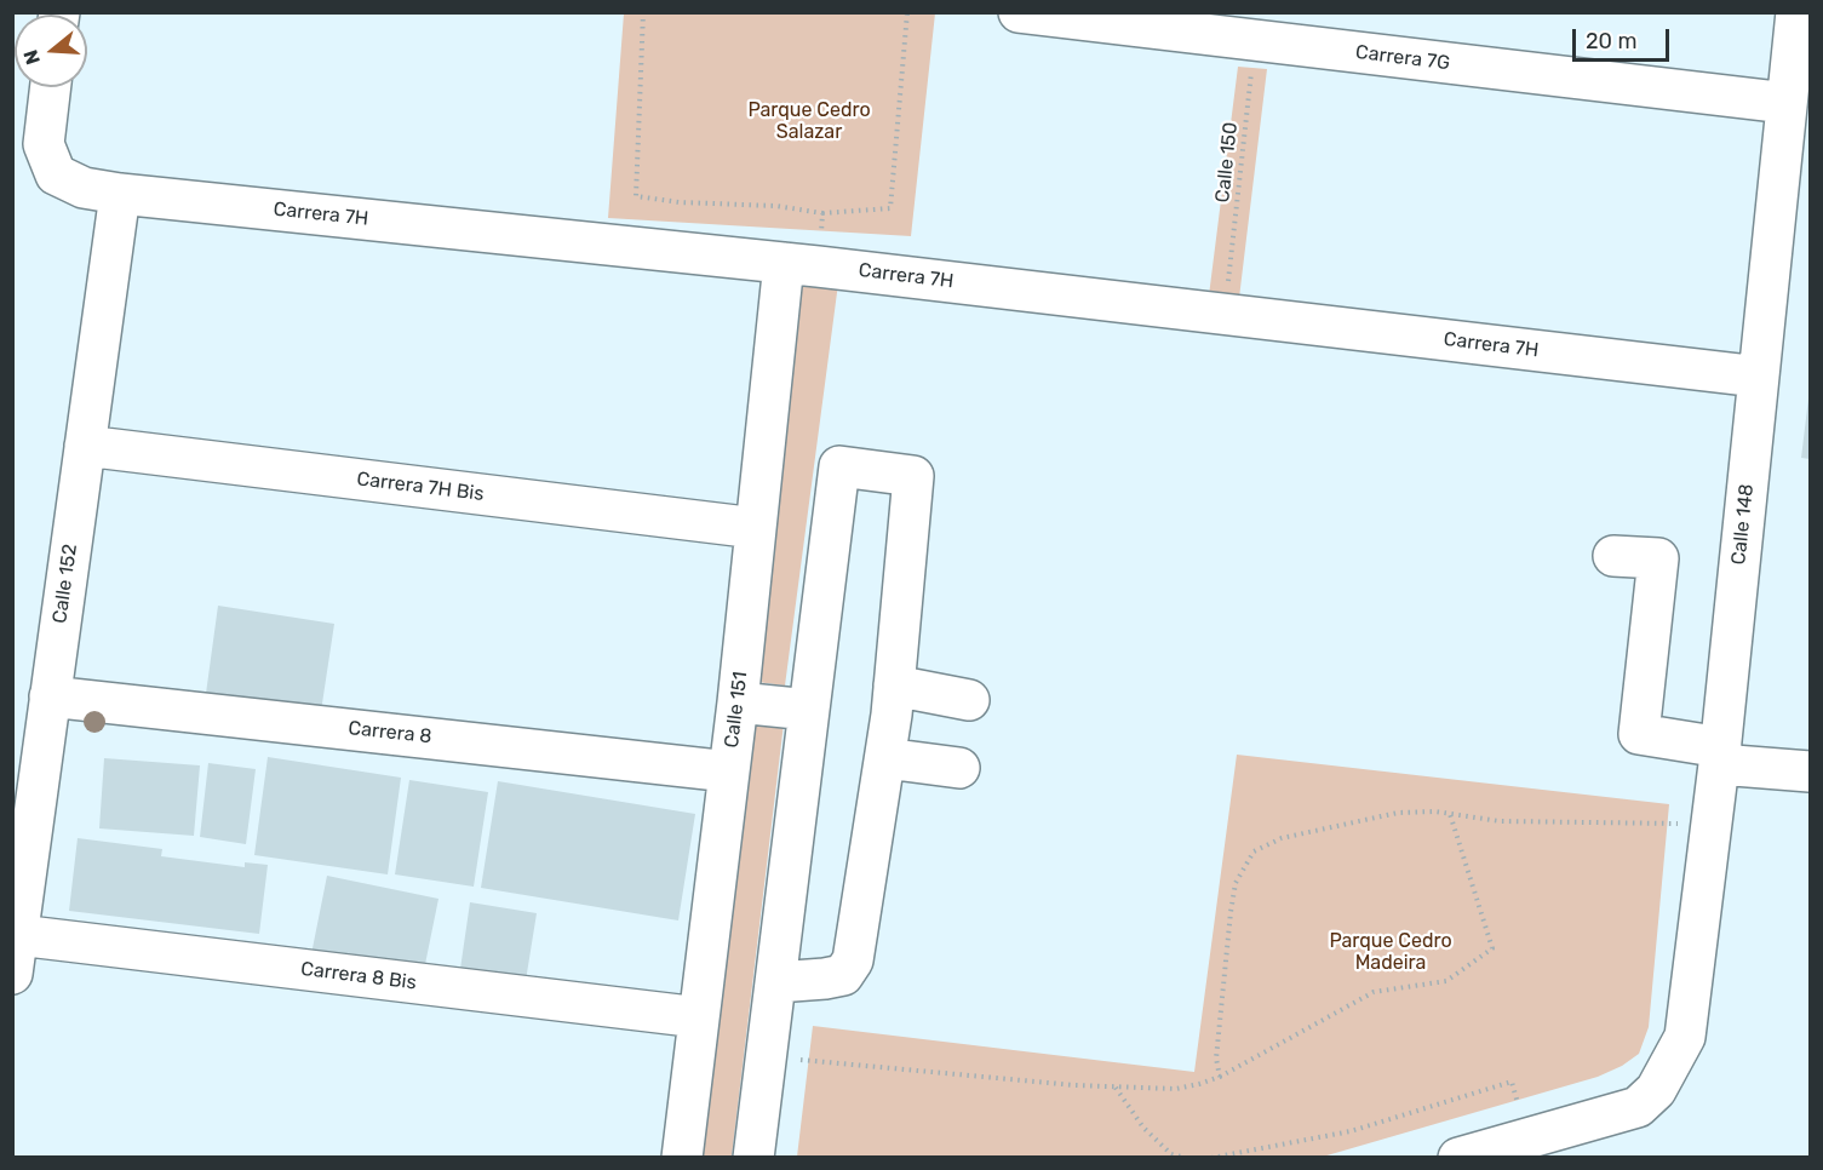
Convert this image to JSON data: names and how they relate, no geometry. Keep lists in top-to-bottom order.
{
  "streets": {
    "street": [
      "Carrera 7G",
      "Carrera 7H",
      "Carrera 7H Bis",
      "Calle 148",
      "Calle 152",
      "Calle 151",
      "Carrera 8",
      "Carrera 8 Bis"
    ],
    "path": ["Calle 150"]
  },
  "crossings": [
    ["Carrera 7G", "Calle 150"],
    ["Carrera 7G", "Calle 148"],
    ["Calle 150", "Carrera 7H"],
    ["Carrera 7H", "Calle 148"],
    ["Carrera 7H", "Calle 152"],
    ["Carrera 7H", "Calle 151"],
    ["Carrera 7H Bis", "Calle 152"],
    ["Carrera 7H Bis", "Calle 151"],
    ["Calle 152", "Carrera 8"],
    ["Calle 152", "Carrera 8 Bis"],
    ["Calle 151", "Carrera 8"],
    ["Calle 151", "Carrera 8 Bis"]
  ],
  "parks": ["Parque Cedro Salazar", "Parque Cedro Madeira"],
  "scale_bar": "20 m",
  "north": "left"
}
